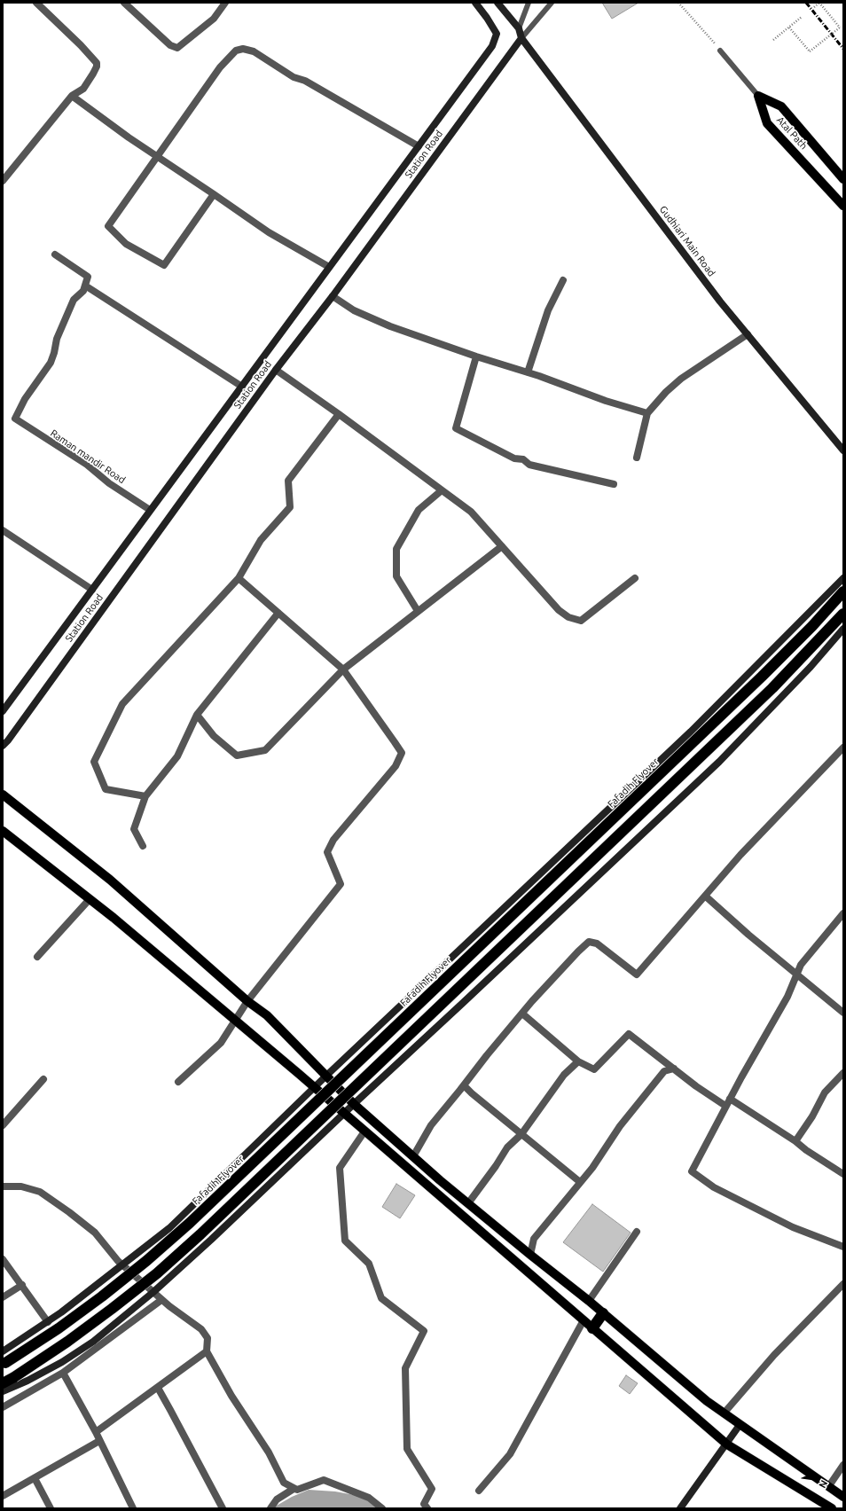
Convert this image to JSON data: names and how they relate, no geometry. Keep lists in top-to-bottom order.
{
  "streets": {
    "highway": ["Fafadih Flyover"],
    "main road": ["Atal Path"],
    "street": ["Station Road", "Gudhiari Main Road", "Raman mandir Road"]
  },
  "crossings": [
    ["Station Road", "Gudhiari Main Road"],
    ["Station Road", "Raman mandir Road"]
  ],
  "north": "bottom right"
}
